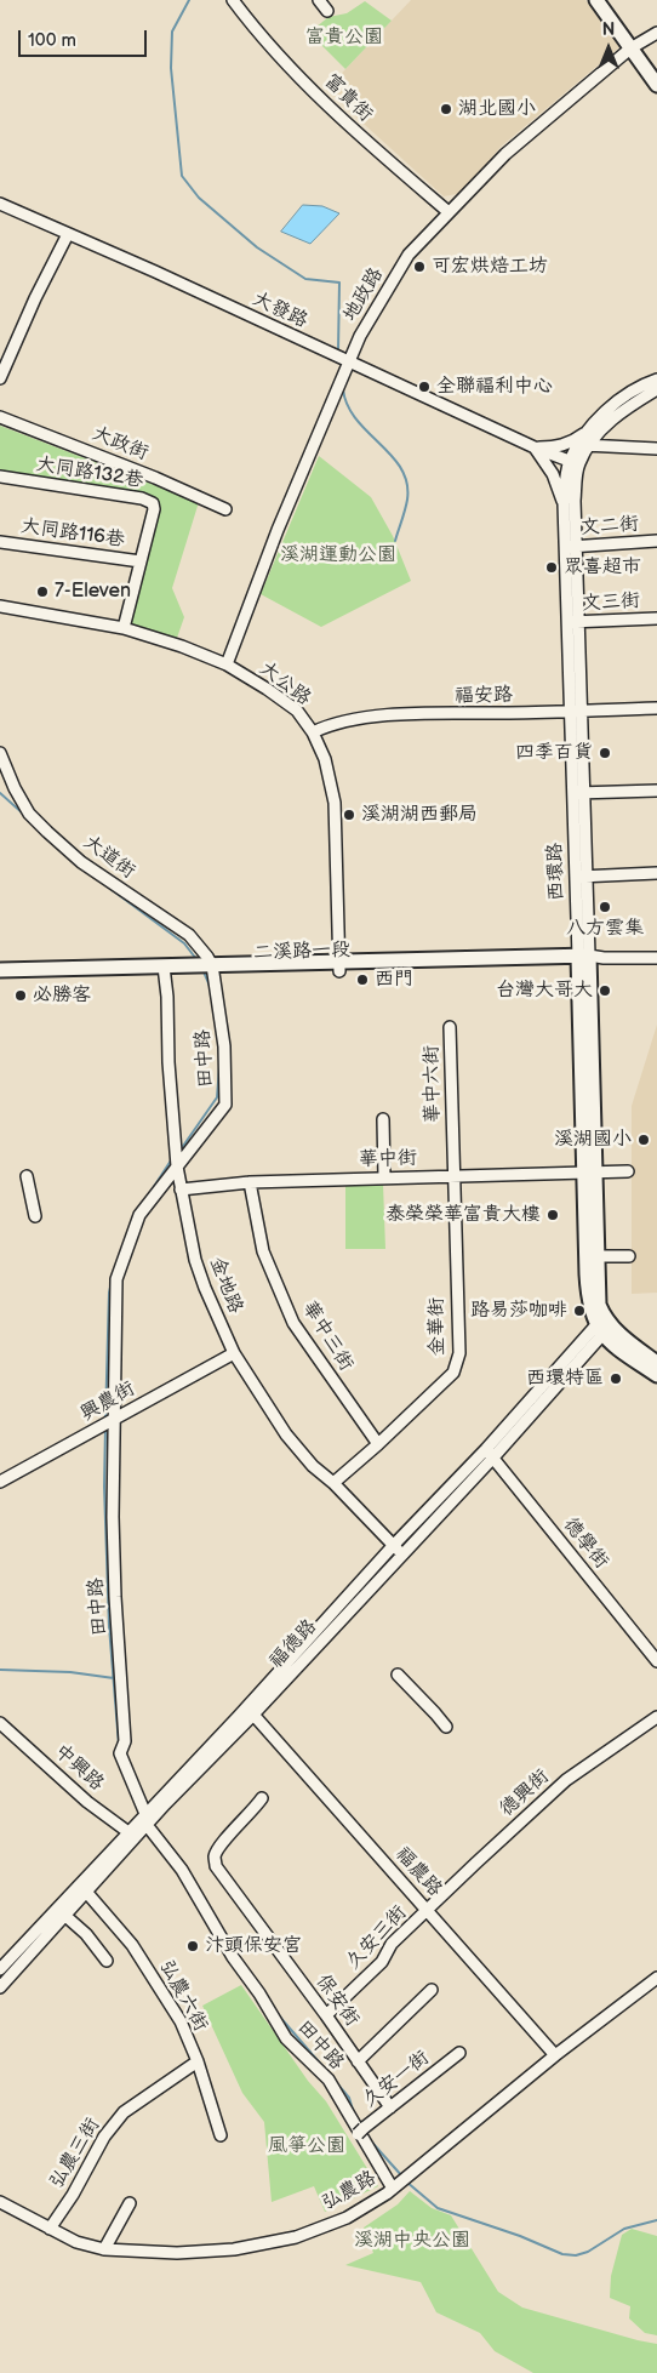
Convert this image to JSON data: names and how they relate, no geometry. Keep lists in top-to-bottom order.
{
  "streets": {
    "main road": ["西環路", "二溪路一段"],
    "street": [
      "富貴街",
      "地政路",
      "大發路",
      "大政街",
      "大同路132巷",
      "文二街",
      "大同路116巷",
      "文三街",
      "大公路",
      "福安路",
      "大道街",
      "田中路",
      "華中六街",
      "華中街",
      "金地路",
      "金華街",
      "華中三街",
      "興農街",
      "德學街",
      "福德路",
      "中興路",
      "德興街",
      "福農路",
      "久安三街",
      "弘農六街",
      "保安街",
      "久安一街",
      "弘農三街",
      "弘農路"
    ]
  },
  "crossings": [
    ["富貴街", "地政路"],
    ["地政路", "大發路"],
    ["地政路", "大公路"],
    ["大發路", "西環路"],
    ["大同路132巷", "大同路116巷"],
    ["大同路132巷", "大公路"],
    ["文二街", "西環路"],
    ["文三街", "西環路"],
    ["大公路", "福安路"],
    ["大公路", "二溪路一段"],
    ["福安路", "西環路"],
    ["大道街", "二溪路一段"],
    ["大道街", "田中路"],
    ["西環路", "二溪路一段"],
    ["西環路", "華中街"],
    ["西環路", "福德路"],
    ["二溪路一段", "田中路"],
    ["二溪路一段", "金地路"],
    ["田中路", "金地路"],
    ["田中路", "興農街"],
    ["田中路", "福德路"],
    ["田中路", "久安一街"],
    ["田中路", "弘農路"],
    ["華中六街", "華中街"],
    ["華中六街", "金華街"],
    ["華中街", "金地路"],
    ["華中街", "金華街"],
    ["華中街", "華中三街"],
    ["金地路", "興農街"],
    ["金地路", "福德路"],
    ["金華街", "華中三街"],
    ["德學街", "福德路"],
    ["福德路", "中興路"],
    ["福德路", "福農路"],
    ["福德路", "弘農六街"],
    ["德興街", "福農路"],
    ["德興街", "久安三街"],
    ["福農路", "久安三街"],
    ["福農路", "弘農路"],
    ["久安三街", "保安街"],
    ["弘農六街", "弘農三街"],
    ["保安街", "久安一街"],
    ["弘農三街", "弘農路"]
  ],
  "parks": [
    "富貴公園",
    "溪湖運動公園",
    "風箏公園",
    "溪湖中央公園"
  ],
  "places": [
    "湖北國小",
    "可宏烘焙工坊",
    "全聯福利中心",
    "眾喜超市",
    "7-Eleven",
    "四季百貨",
    "溪湖湖西郵局",
    "八方雲集",
    "西門",
    "台灣大哥大",
    "必勝客",
    "溪湖國小",
    "泰榮榮華富貴大樓",
    "路易莎咖啡",
    "西環特區",
    "汴頭保安宮"
  ],
  "scale_bar": "100 m",
  "north": "top"
}
